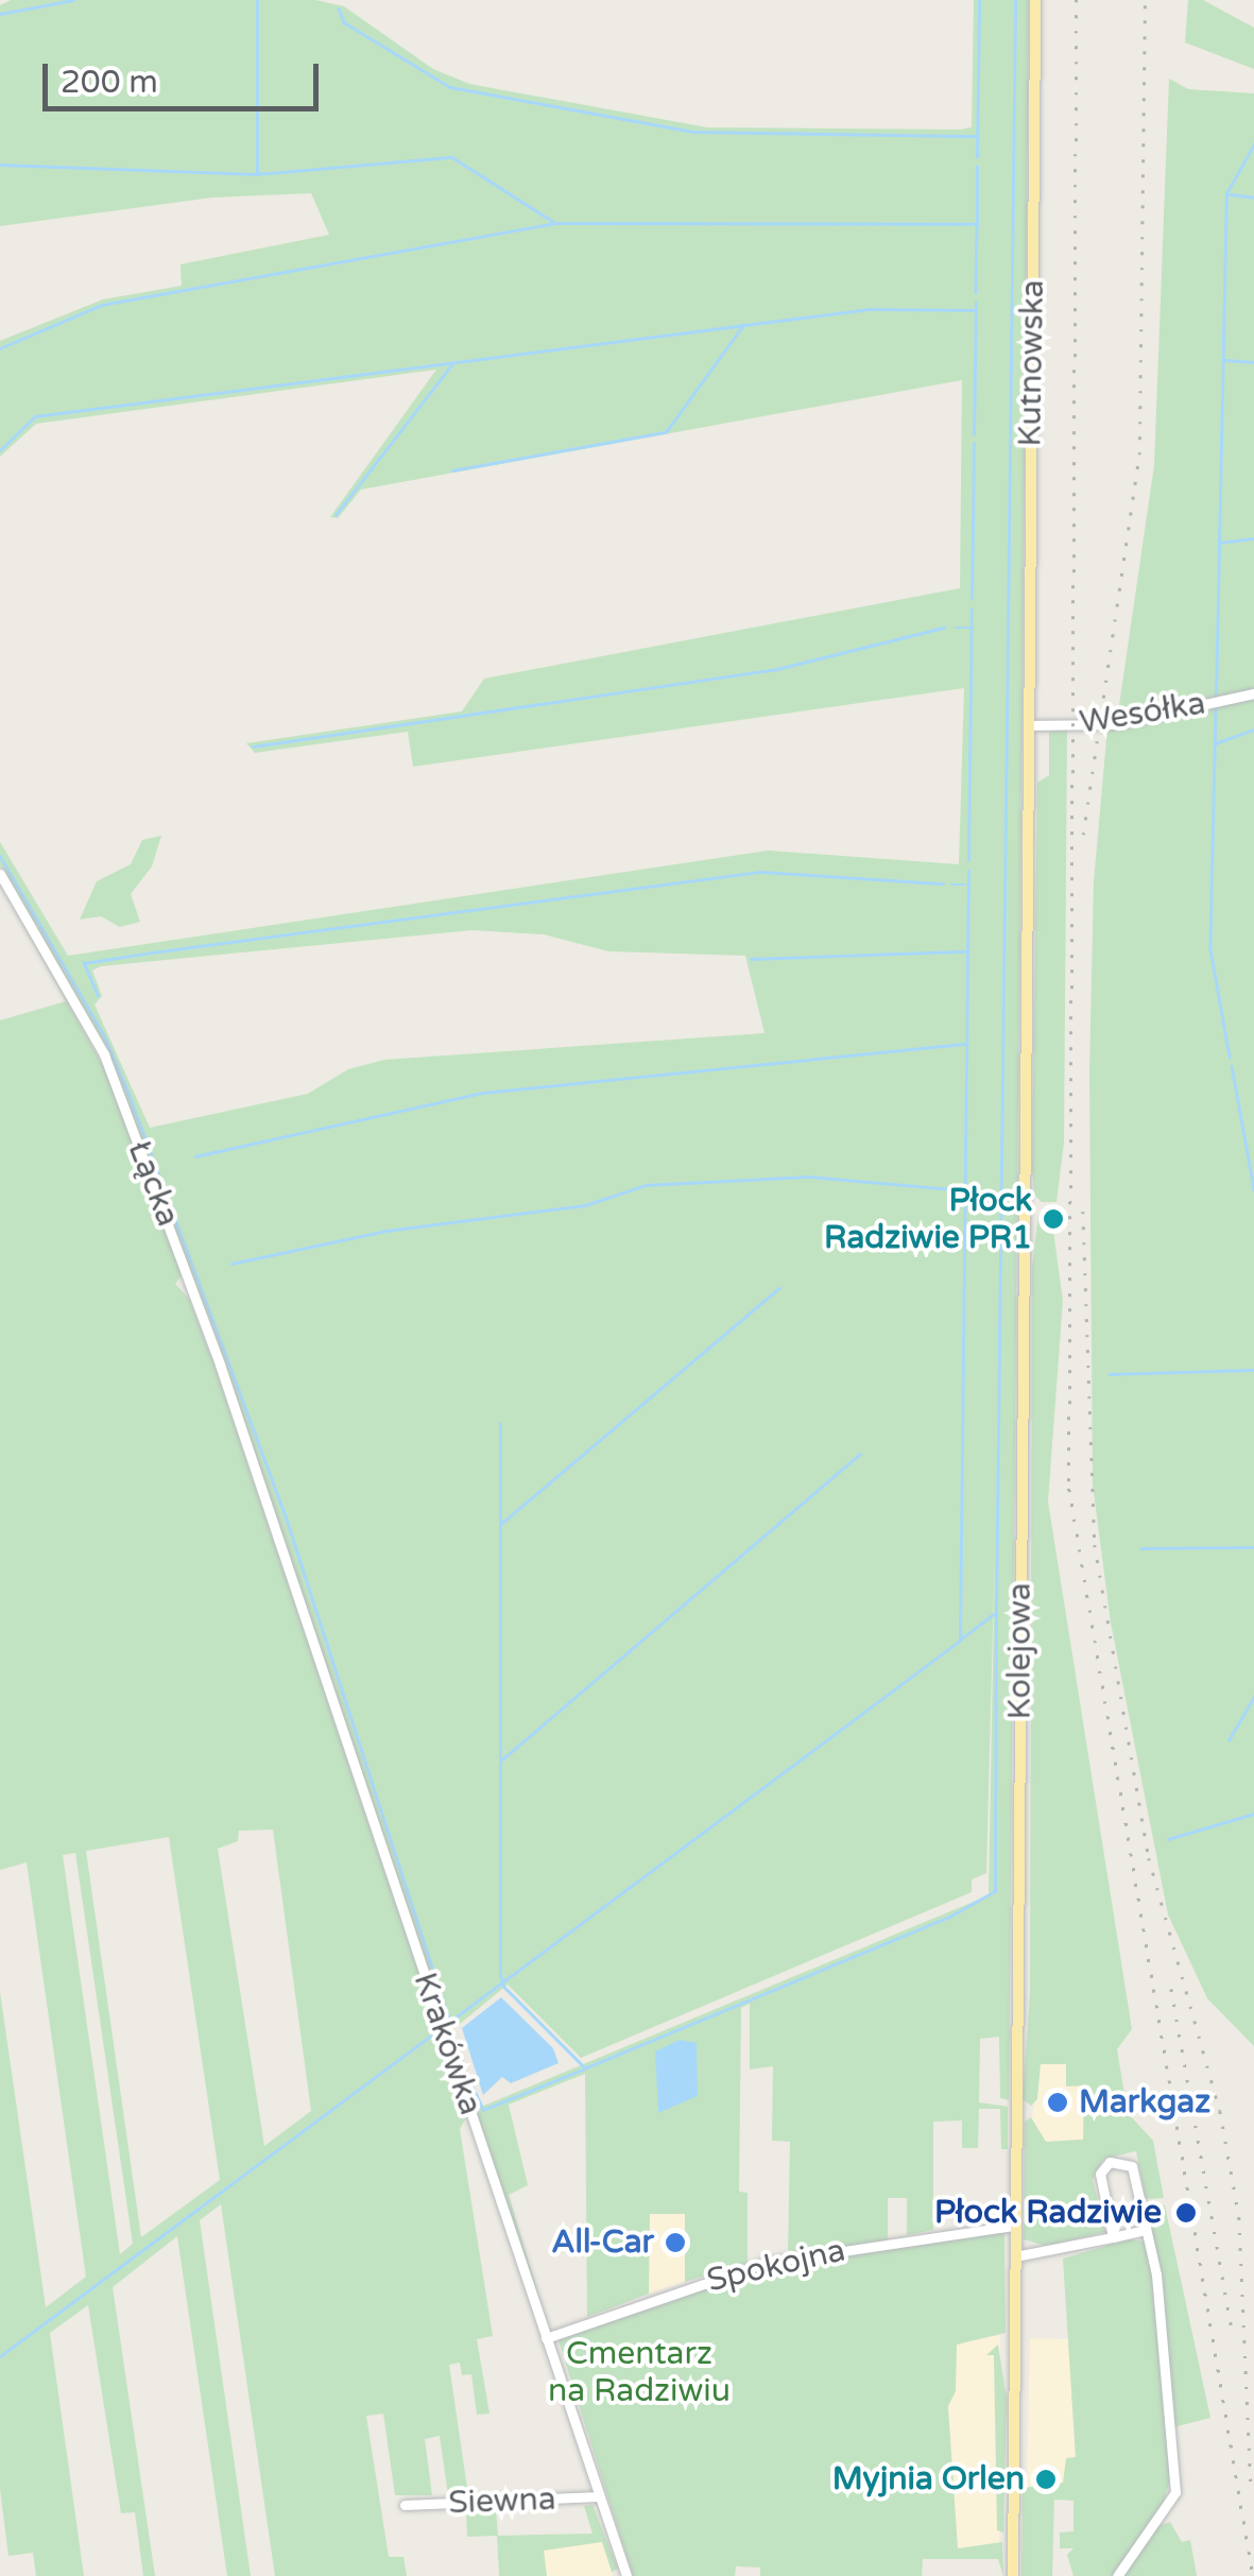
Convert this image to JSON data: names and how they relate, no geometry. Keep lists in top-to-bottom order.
{
  "streets": {
    "main road": ["Kutnowska", "Kolejowa"],
    "street": [
      "Wesółka",
      "Łącka",
      "Krakówka",
      "Spokojna",
      "Siewna"
    ]
  },
  "crossings": [
    ["Kutnowska", "Wesółka"],
    ["Kutnowska", "Kolejowa"],
    ["Wesółka", "Kolejowa"],
    ["Łącka", "Krakówka"],
    ["Kolejowa", "Spokojna"],
    ["Krakówka", "Spokojna"],
    ["Krakówka", "Siewna"]
  ],
  "parks": ["Cmentarz na Radziwiu"],
  "places": [
    "Płock Radziwie PR1",
    "Markgaz",
    "Płock Radziwie",
    "All-Car",
    "Myjnia Orlen"
  ],
  "scale_bar": "200 m"
}
